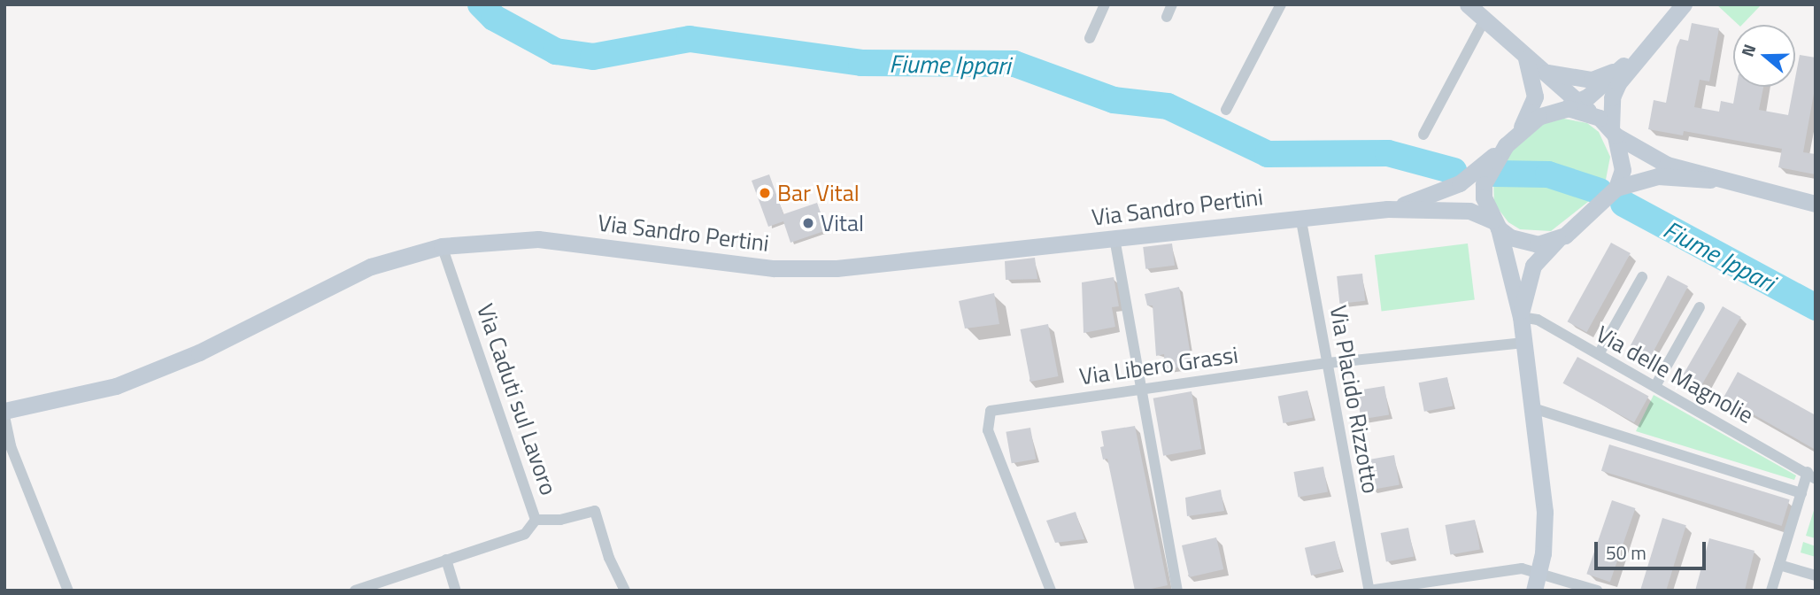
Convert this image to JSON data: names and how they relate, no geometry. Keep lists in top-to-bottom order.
{
  "streets": {
    "main road": ["Via Sandro Pertini"],
    "street": [
      "Via Libero Grassi",
      "Via delle Magnolie",
      "Via Caduti sul Lavoro",
      "Via Placido Rizzotto"
    ]
  },
  "crossings": [
    ["Via Sandro Pertini", "Via Caduti sul Lavoro"],
    ["Via Sandro Pertini", "Via Placido Rizzotto"],
    ["Via Libero Grassi", "Via Placido Rizzotto"]
  ],
  "water": ["Fiume Ippari"],
  "places": ["Bar Vital", "Vital"],
  "scale_bar": "50 m",
  "north": "left"
}
